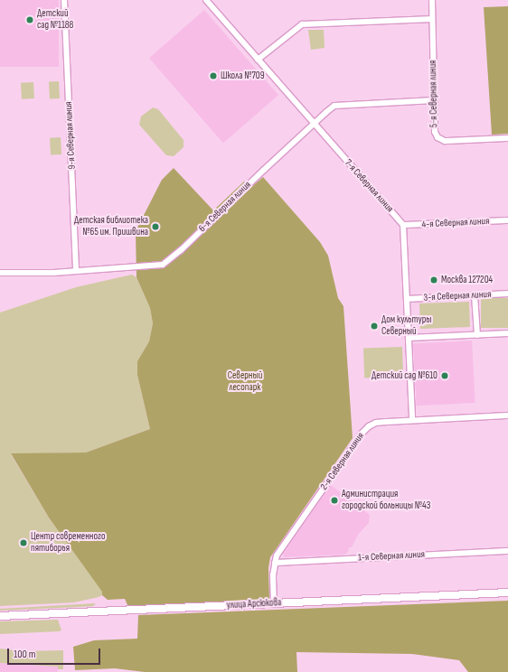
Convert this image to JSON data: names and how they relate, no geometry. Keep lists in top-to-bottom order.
{
  "streets": {
    "street": [
      "5-я Северная линия",
      "9-я Северная линия",
      "7-я Северная линия",
      "6-я Северная линия",
      "4-я Северная линия",
      "3-я Северная линия",
      "2-я Северная линия",
      "1-я Северная линия",
      "улица Арсюкова"
    ]
  },
  "crossings": [
    ["5-я Северная линия", "6-я Северная линия"],
    ["9-я Северная линия", "6-я Северная линия"],
    ["7-я Северная линия", "6-я Северная линия"],
    ["7-я Северная линия", "4-я Северная линия"],
    ["2-я Северная линия", "1-я Северная линия"],
    ["2-я Северная линия", "улица Арсюкова"]
  ],
  "parks": ["Северный лесопарк"],
  "places": [
    "Детский сад №1188",
    "Школа №709",
    "Детская библиотека №65 им. Пришвина",
    "Москва 127204",
    "Дом культуры Северный",
    "Детский сад №610",
    "Администрация городской больницы №43",
    "Центр современного пятиборья"
  ],
  "scale_bar": "100 m"
}
